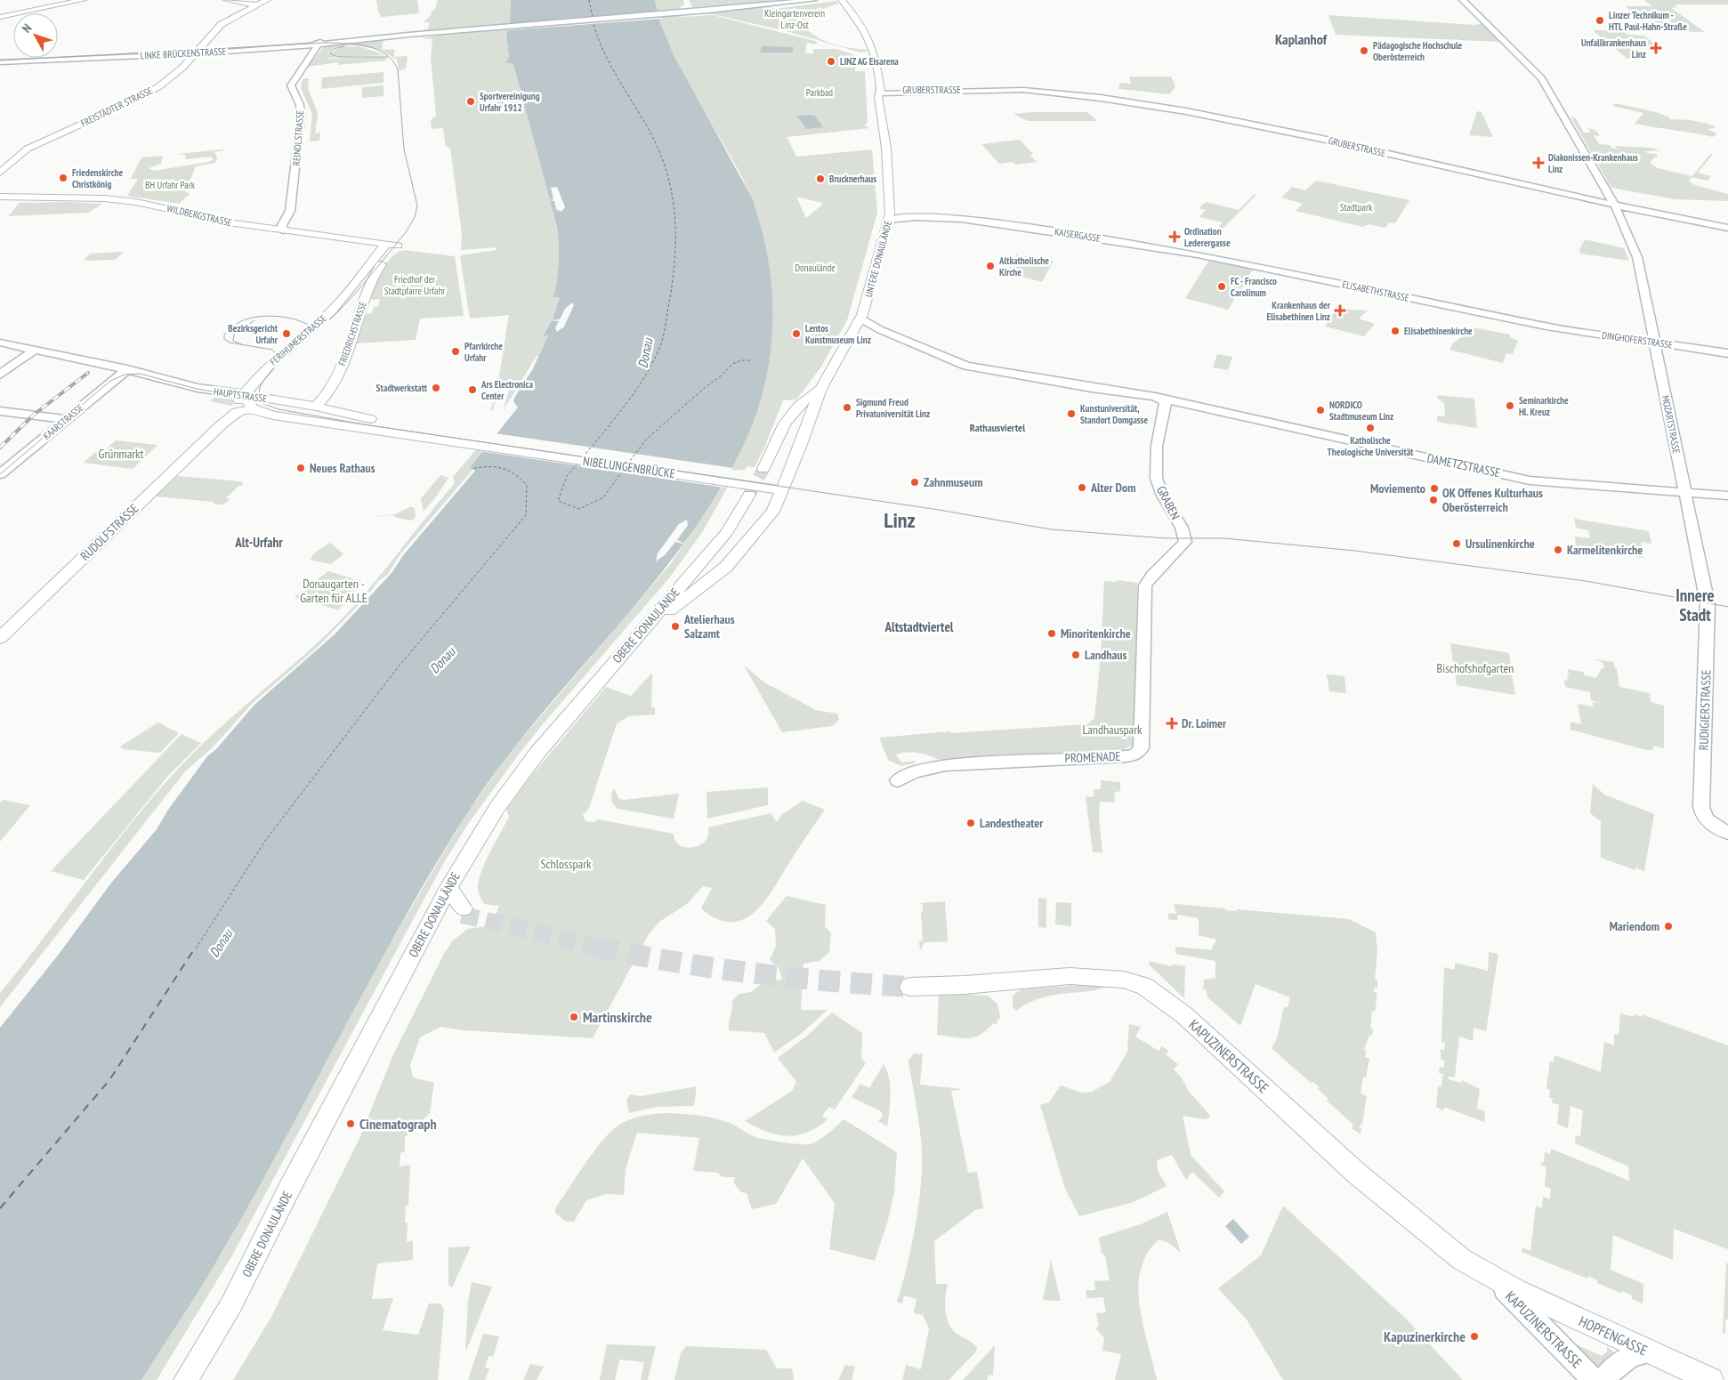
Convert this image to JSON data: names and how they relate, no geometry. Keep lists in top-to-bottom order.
{
  "streets": {
    "main road": [
      "LINKE BRÜCKENSTRASSE",
      "GRUBERSTRASSE",
      "FREISTÄDTER STRASSE",
      "REINDLSTRASSE",
      "WILDBERGSTRASSE",
      "KAISERGASSE",
      "UNTERE DONAULÄNDE",
      "ELISABETHSTRASSE",
      "FRIEDRICHSTRASSE",
      "FERIHUMERSTRASSE",
      "DINGHOFERSTRASSE",
      "HAUPTSTRASSE",
      "KAARSTRASSE",
      "MOZARTSTRASSE",
      "DAMETZSTRASSE",
      "NIBELUNGENBRÜCKE",
      "GRABEN",
      "RUDOLFSTRASSE",
      "OBERE DONAULÄNDE",
      "RUDIGIERSTRASSE",
      "KAPUZINERSTRASSE",
      "HOPFENGASSE"
    ],
    "street": ["PROMENADE"]
  },
  "crossings": [
    ["LINKE BRÜCKENSTRASSE", "FREISTÄDTER STRASSE"],
    ["LINKE BRÜCKENSTRASSE", "REINDLSTRASSE"],
    ["GRUBERSTRASSE", "UNTERE DONAULÄNDE"],
    ["GRUBERSTRASSE", "MOZARTSTRASSE"],
    ["REINDLSTRASSE", "WILDBERGSTRASSE"],
    ["WILDBERGSTRASSE", "FRIEDRICHSTRASSE"],
    ["WILDBERGSTRASSE", "FERIHUMERSTRASSE"],
    ["KAISERGASSE", "UNTERE DONAULÄNDE"],
    ["KAISERGASSE", "ELISABETHSTRASSE"],
    ["UNTERE DONAULÄNDE", "NIBELUNGENBRÜCKE"],
    ["UNTERE DONAULÄNDE", "OBERE DONAULÄNDE"],
    ["ELISABETHSTRASSE", "DINGHOFERSTRASSE"],
    ["FRIEDRICHSTRASSE", "FERIHUMERSTRASSE"],
    ["FRIEDRICHSTRASSE", "HAUPTSTRASSE"],
    ["FERIHUMERSTRASSE", "HAUPTSTRASSE"],
    ["FERIHUMERSTRASSE", "RUDOLFSTRASSE"],
    ["DINGHOFERSTRASSE", "MOZARTSTRASSE"],
    ["HAUPTSTRASSE", "KAARSTRASSE"],
    ["HAUPTSTRASSE", "NIBELUNGENBRÜCKE"],
    ["HAUPTSTRASSE", "RUDOLFSTRASSE"],
    ["MOZARTSTRASSE", "DAMETZSTRASSE"],
    ["MOZARTSTRASSE", "RUDIGIERSTRASSE"],
    ["GRABEN", "PROMENADE"],
    ["KAPUZINERSTRASSE", "HOPFENGASSE"]
  ],
  "districts": [
    "Kaplanhof",
    "Rathausviertel",
    "Linz",
    "Alt-Urfahr",
    "Innere Stadt",
    "Altstadtviertel"
  ],
  "water": ["Donau"],
  "parks": [
    "Kleingartenverein Linz-Ost",
    "Parkbad",
    "BH Urfahr Park",
    "Stadtpark",
    "Donaulände",
    "Friedhof der Stadtpfarre Urfahr",
    "Grünmarkt",
    "Donaugarten - Garten für ALLE",
    "Bischofshofgarten",
    "Landhauspark",
    "Schlosspark"
  ],
  "places": {
    "other": [
      "Linzer Technikum - HTL Paul-Hahn-Straße",
      "Pädagogische Hochschule Oberösterreich",
      "LINZ AG Eisarena",
      "Sportvereinigung Urfahr 1912",
      "Friedenskirche Christkönig",
      "Brucknerhaus",
      "Altkatholische Kirche",
      "FC - Francisco Carolinum",
      "Elisabethinenkirche",
      "Bezirksgericht Urfahr",
      "Lentos Kunstmuseum Linz",
      "Pfarrkirche Urfahr",
      "Stadtwerkstatt",
      "Ars Electronica Center",
      "Seminarkirche Hl. Kreuz",
      "Sigmund Freud Privatuniversität Linz",
      "NORDICO Stadtmuseum Linz",
      "Kunstuniversität, Standort Domgasse",
      "Katholische Theologische Universität",
      "Neues Rathaus",
      "Zahnmuseum",
      "Alter Dom",
      "Moviemento",
      "OK Offenes Kulturhaus Oberösterreich",
      "Ursulinenkirche",
      "Karmelitenkirche",
      "Atelierhaus Salzamt",
      "Minoritenkirche",
      "Landhaus",
      "Landestheater",
      "Mariendom",
      "Martinskirche",
      "Cinematograph",
      "Kapuzinerkirche"
    ],
    "health": [
      "Unfallkrankenhaus Linz",
      "Diakonissen-Krankenhaus Linz",
      "Ordination Lederergasse",
      "Krankenhaus der Elisabethinen Linz",
      "Dr. Loimer"
    ]
  },
  "north": "top left"
}
